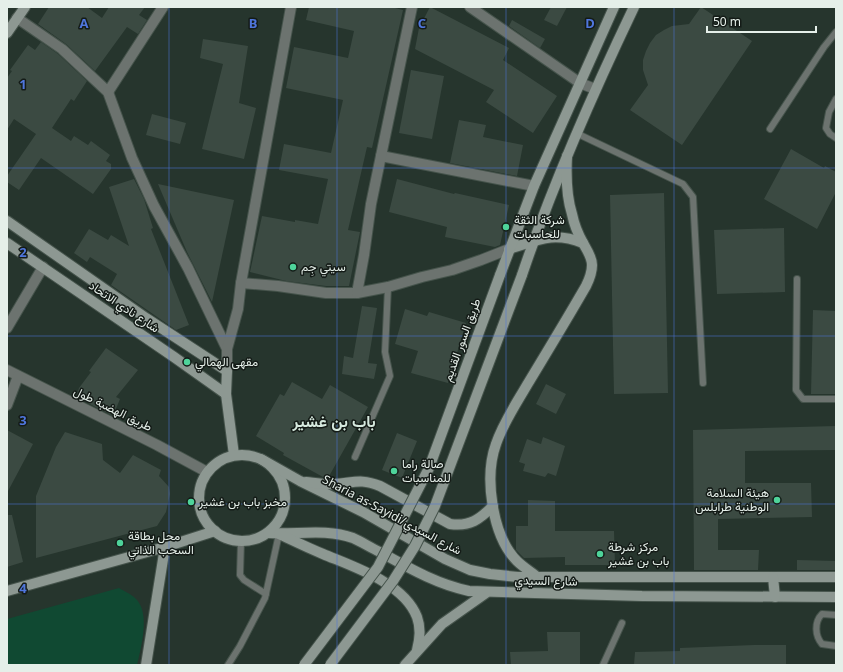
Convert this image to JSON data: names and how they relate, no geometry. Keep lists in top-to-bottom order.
{
  "streets": {
    "main road": [
      "شارع نادي الاتحاد",
      "طريق السور القديم",
      "Sharia as-Sayidi/شارع السيدي",
      "شارع السيدي"
    ],
    "street": ["طريق الهضبة طول"]
  },
  "crossings": [
    ["طريق الهضبة طول", "Sharia as-Sayidi/شارع السيدي"],
    ["طريق الهضبة طول", "شارع السيدي"],
    ["Sharia as-Sayidi/شارع السيدي", "شارع السيدي"]
  ],
  "districts": ["باب بن غشير"],
  "places": [
    "شركة الثقة للحاسبات",
    "سيتي جِم",
    "مقهى الهمالي",
    "صالة راما للمناسبات",
    "هيئة السلامة الوطنية طرابلس",
    "مخبز باب بن غشير",
    "محل بطاقة السحب الذاتي",
    "مركز شرطة باب بن غشير"
  ],
  "scale_bar": "50 m",
  "grid": {
    "columns": [
      "A",
      "B",
      "C",
      "D"
    ],
    "rows": [
      "1",
      "2",
      "3",
      "4"
    ]
  }
}
